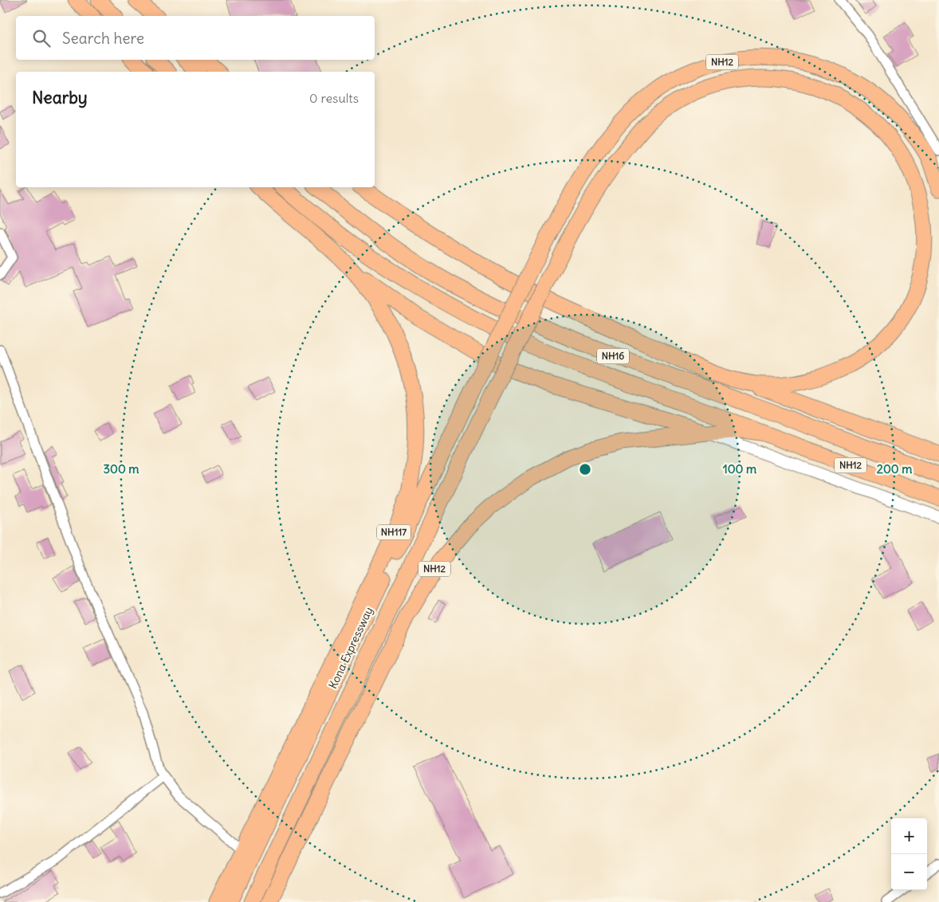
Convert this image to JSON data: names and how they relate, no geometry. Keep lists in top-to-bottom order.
{
  "streets": {
    "highway": [
      "NH12",
      "NH16",
      "NH117",
      "Kona Expressway"
    ]
  },
  "crossings": [
    ["NH12", "NH16"]
  ],
  "page": {
    "search": "Search here",
    "heading": ["Nearby", "0 results"],
    "map_buttons": ["+", "−"]
  },
  "rings": ["100 m", "200 m", "300 m"]
}
